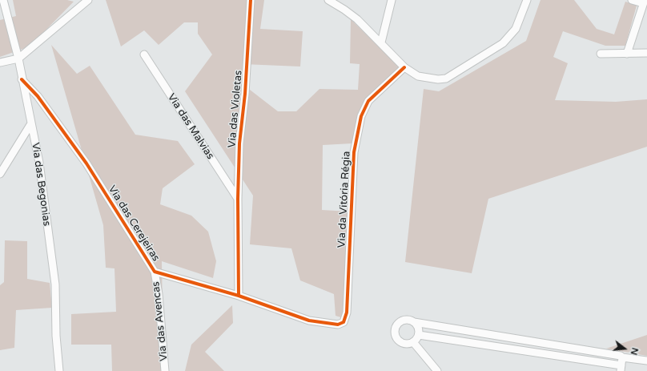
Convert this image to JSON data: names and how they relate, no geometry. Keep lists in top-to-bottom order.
{
  "streets": {
    "street": [
      "Via das Violetas",
      "Via das Malvias",
      "Via das Begonias",
      "Via da Vitória Régia",
      "Via das Cerejeiras",
      "Via das Avencas"
    ]
  },
  "crossings": [
    ["Via das Violetas", "Via das Malvias"],
    ["Via das Violetas", "Via das Cerejeiras"],
    ["Via das Begonias", "Via das Cerejeiras"],
    ["Via da Vitória Régia", "Via das Cerejeiras"],
    ["Via das Cerejeiras", "Via das Avencas"]
  ],
  "north": "right"
}
